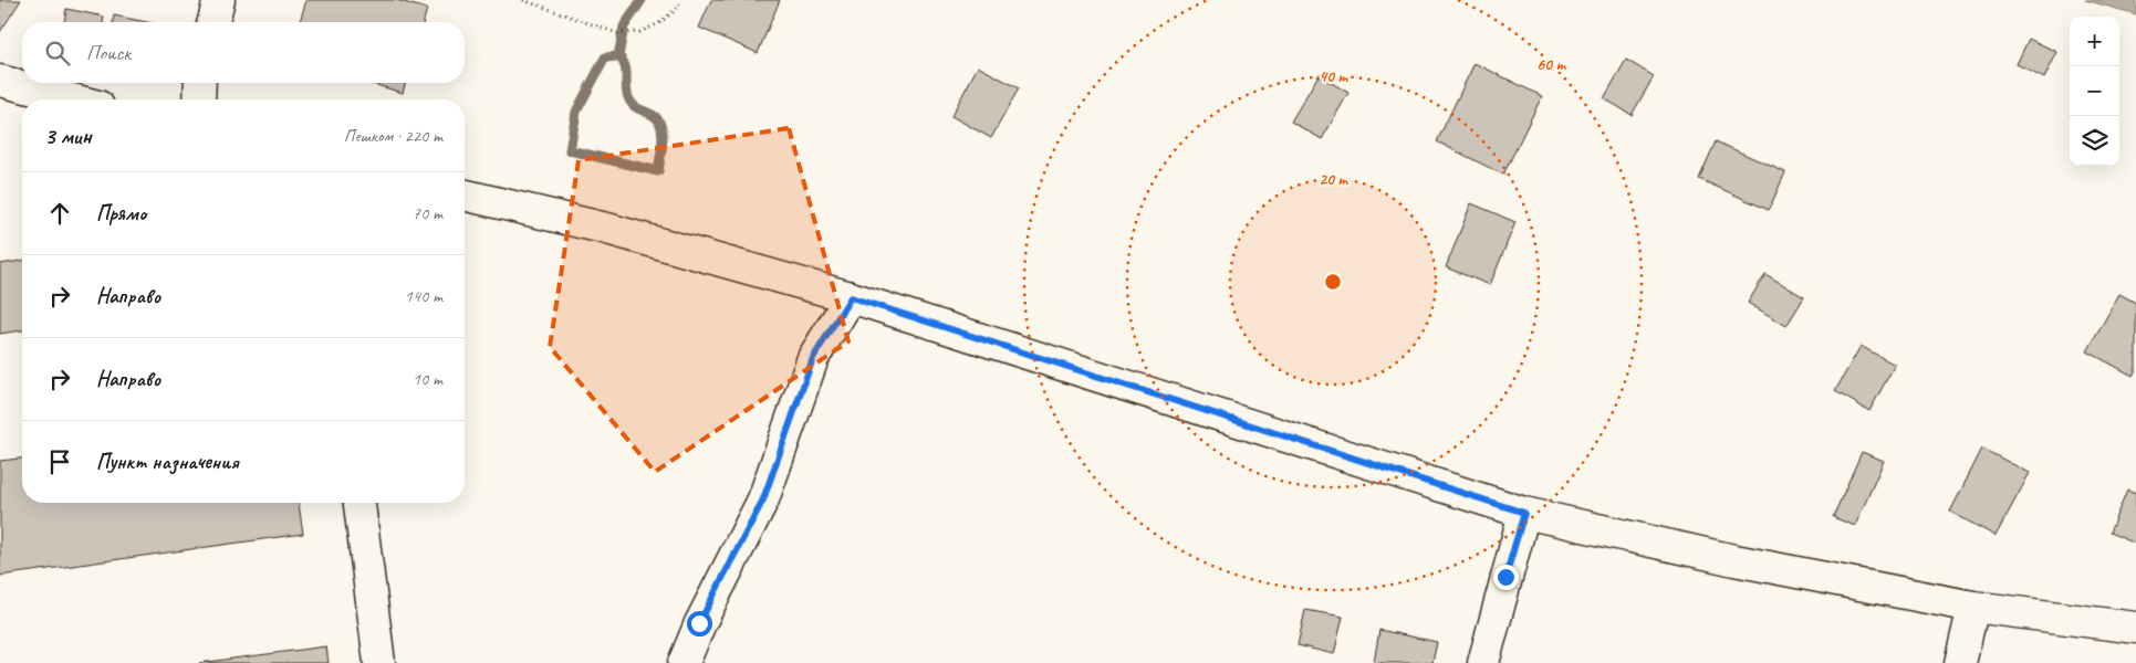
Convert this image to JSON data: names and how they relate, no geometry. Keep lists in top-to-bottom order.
{
  "page": {
    "map_buttons": ["+", "−"],
    "search": "Поиск",
    "heading": ["3 мин", "Пешком · 220 m"],
    "list": [
      ["Прямо", "70 m"],
      ["Направо", "140 m"],
      ["Направо", "10 m"],
      "Пункт назначения"
    ]
  },
  "rings": ["60 m", "40 m", "20 m"]
}
